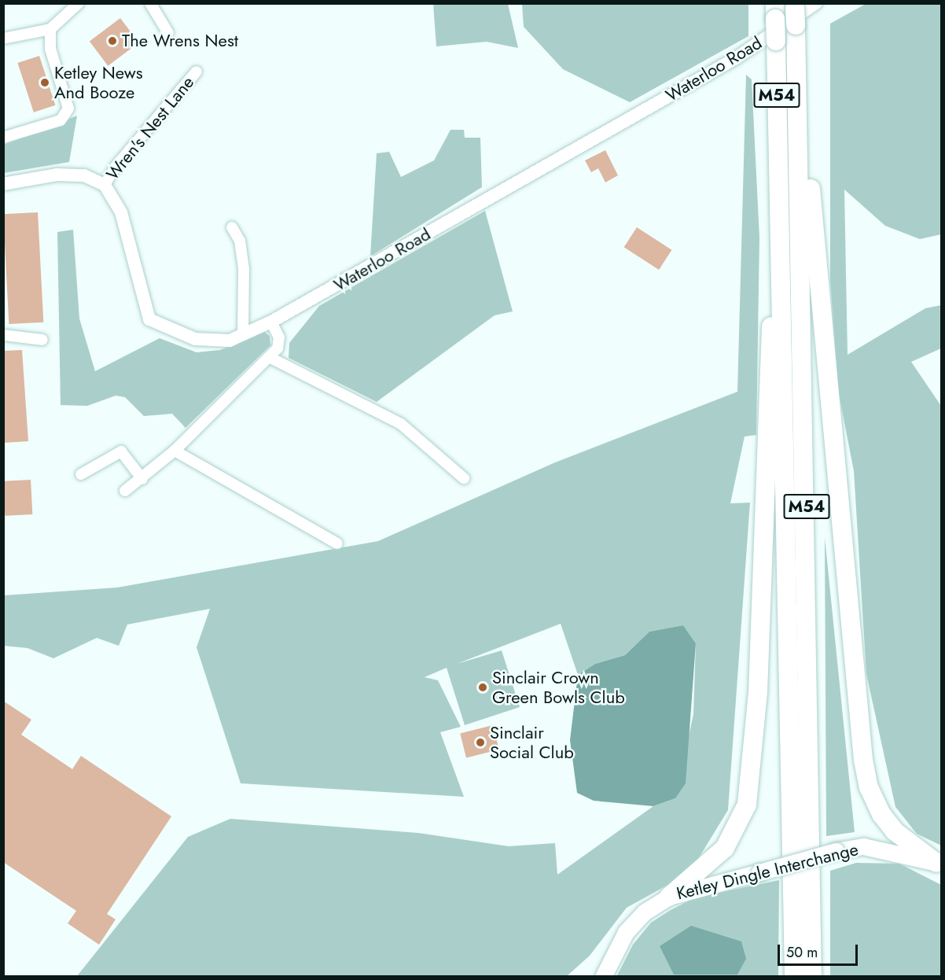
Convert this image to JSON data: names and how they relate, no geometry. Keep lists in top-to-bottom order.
{
  "streets": {
    "highway": ["M54"],
    "main road": ["Ketley Dingle Interchange"],
    "street": ["Waterloo Road", "Wren's Nest Lane"]
  },
  "crossings": [
    ["Waterloo Road", "Wren's Nest Lane"],
    ["M54", "Ketley Dingle Interchange"]
  ],
  "places": [
    "The Wrens Nest",
    "Ketley News And Booze",
    "Sinclair Crown Green Bowls Club",
    "Sinclair Social Club"
  ],
  "scale_bar": "50 m"
}
